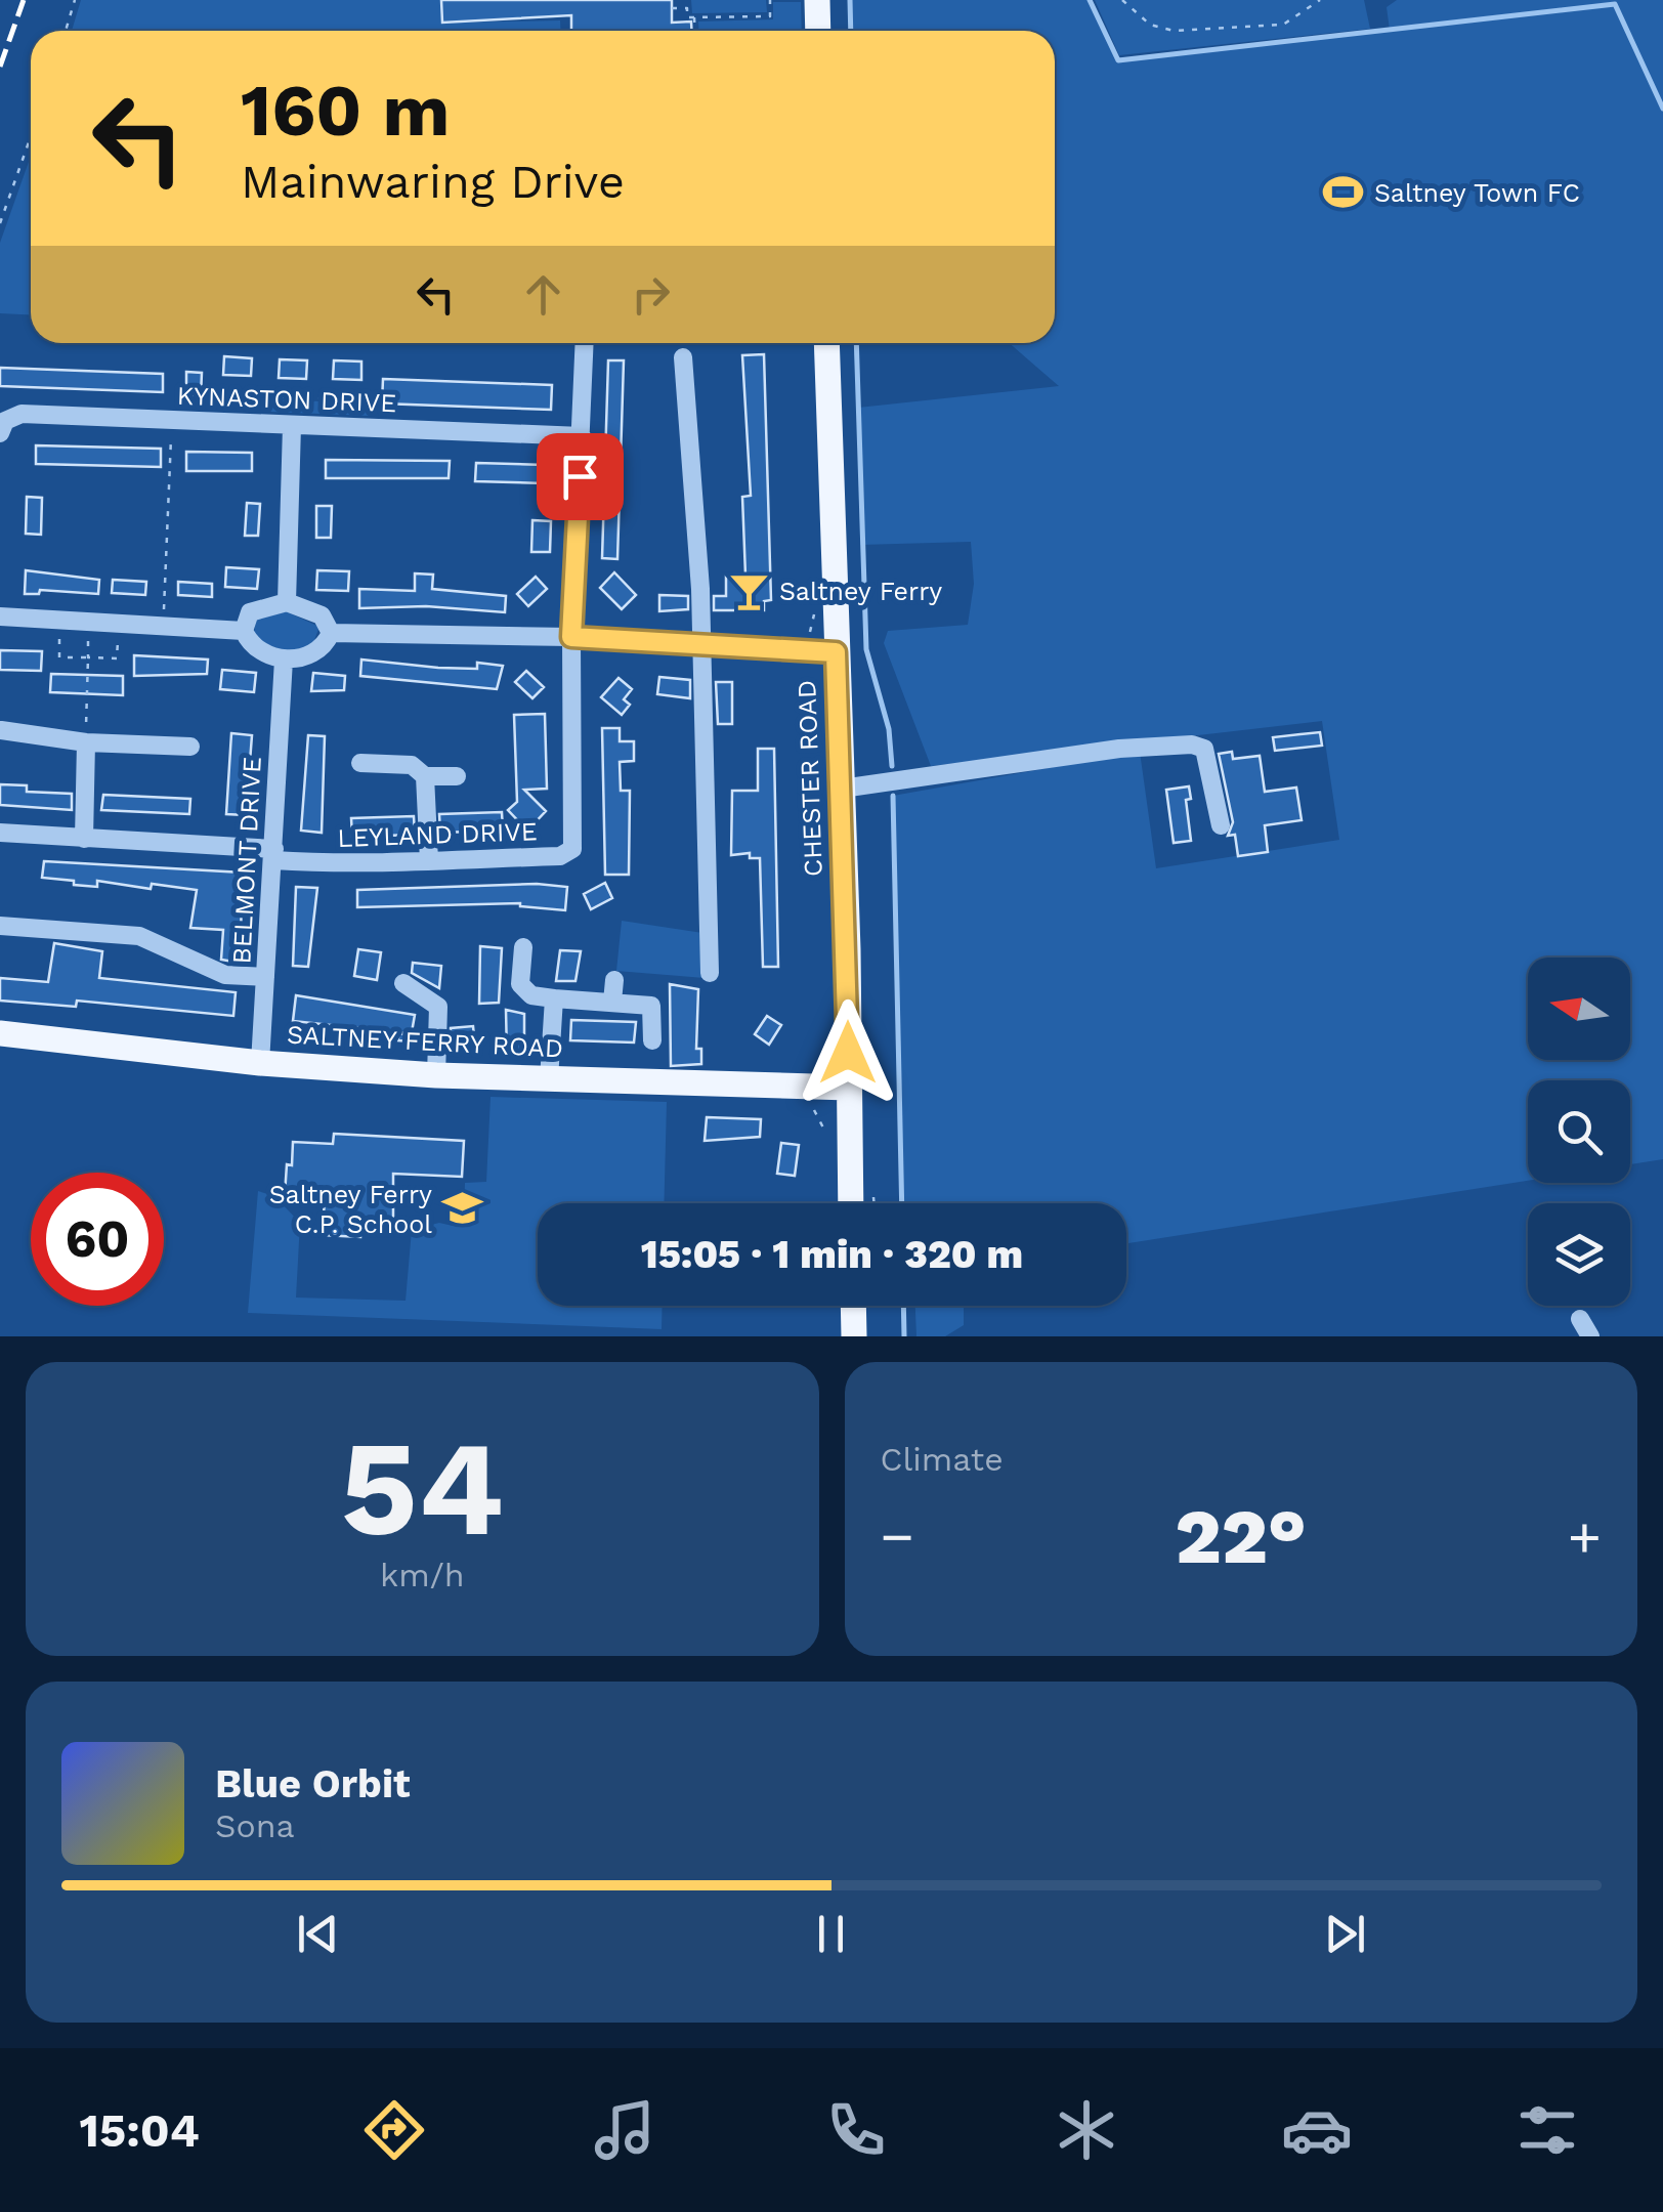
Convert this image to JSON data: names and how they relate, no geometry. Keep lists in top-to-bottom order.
{
  "streets": {
    "main road": ["CHESTER ROAD", "SALTNEY FERRY ROAD"],
    "street": ["KYNASTON DRIVE", "LEYLAND DRIVE", "BELMONT DRIVE"]
  },
  "crossings": [
    ["CHESTER ROAD", "SALTNEY FERRY ROAD"],
    ["LEYLAND DRIVE", "BELMONT DRIVE"],
    ["BELMONT DRIVE", "SALTNEY FERRY ROAD"]
  ],
  "places": {
    "sports": ["Saltney Town FC"],
    "bar": ["Saltney Ferry"],
    "school or university": ["Saltney Ferry C.P. School"]
  },
  "north": "left",
  "page": {
    "turn": ["160 m", "Mainwaring Drive"],
    "limit": "60",
    "trip": "15:05 · 1 min · 320 m",
    "tile": [
      ["54", "km/h"],
      "Climate"
    ],
    "heat": ["−", "22°", "+"],
    "song": ["Blue Orbit", "Sona"],
    "tabs": "15:04"
  }
}
